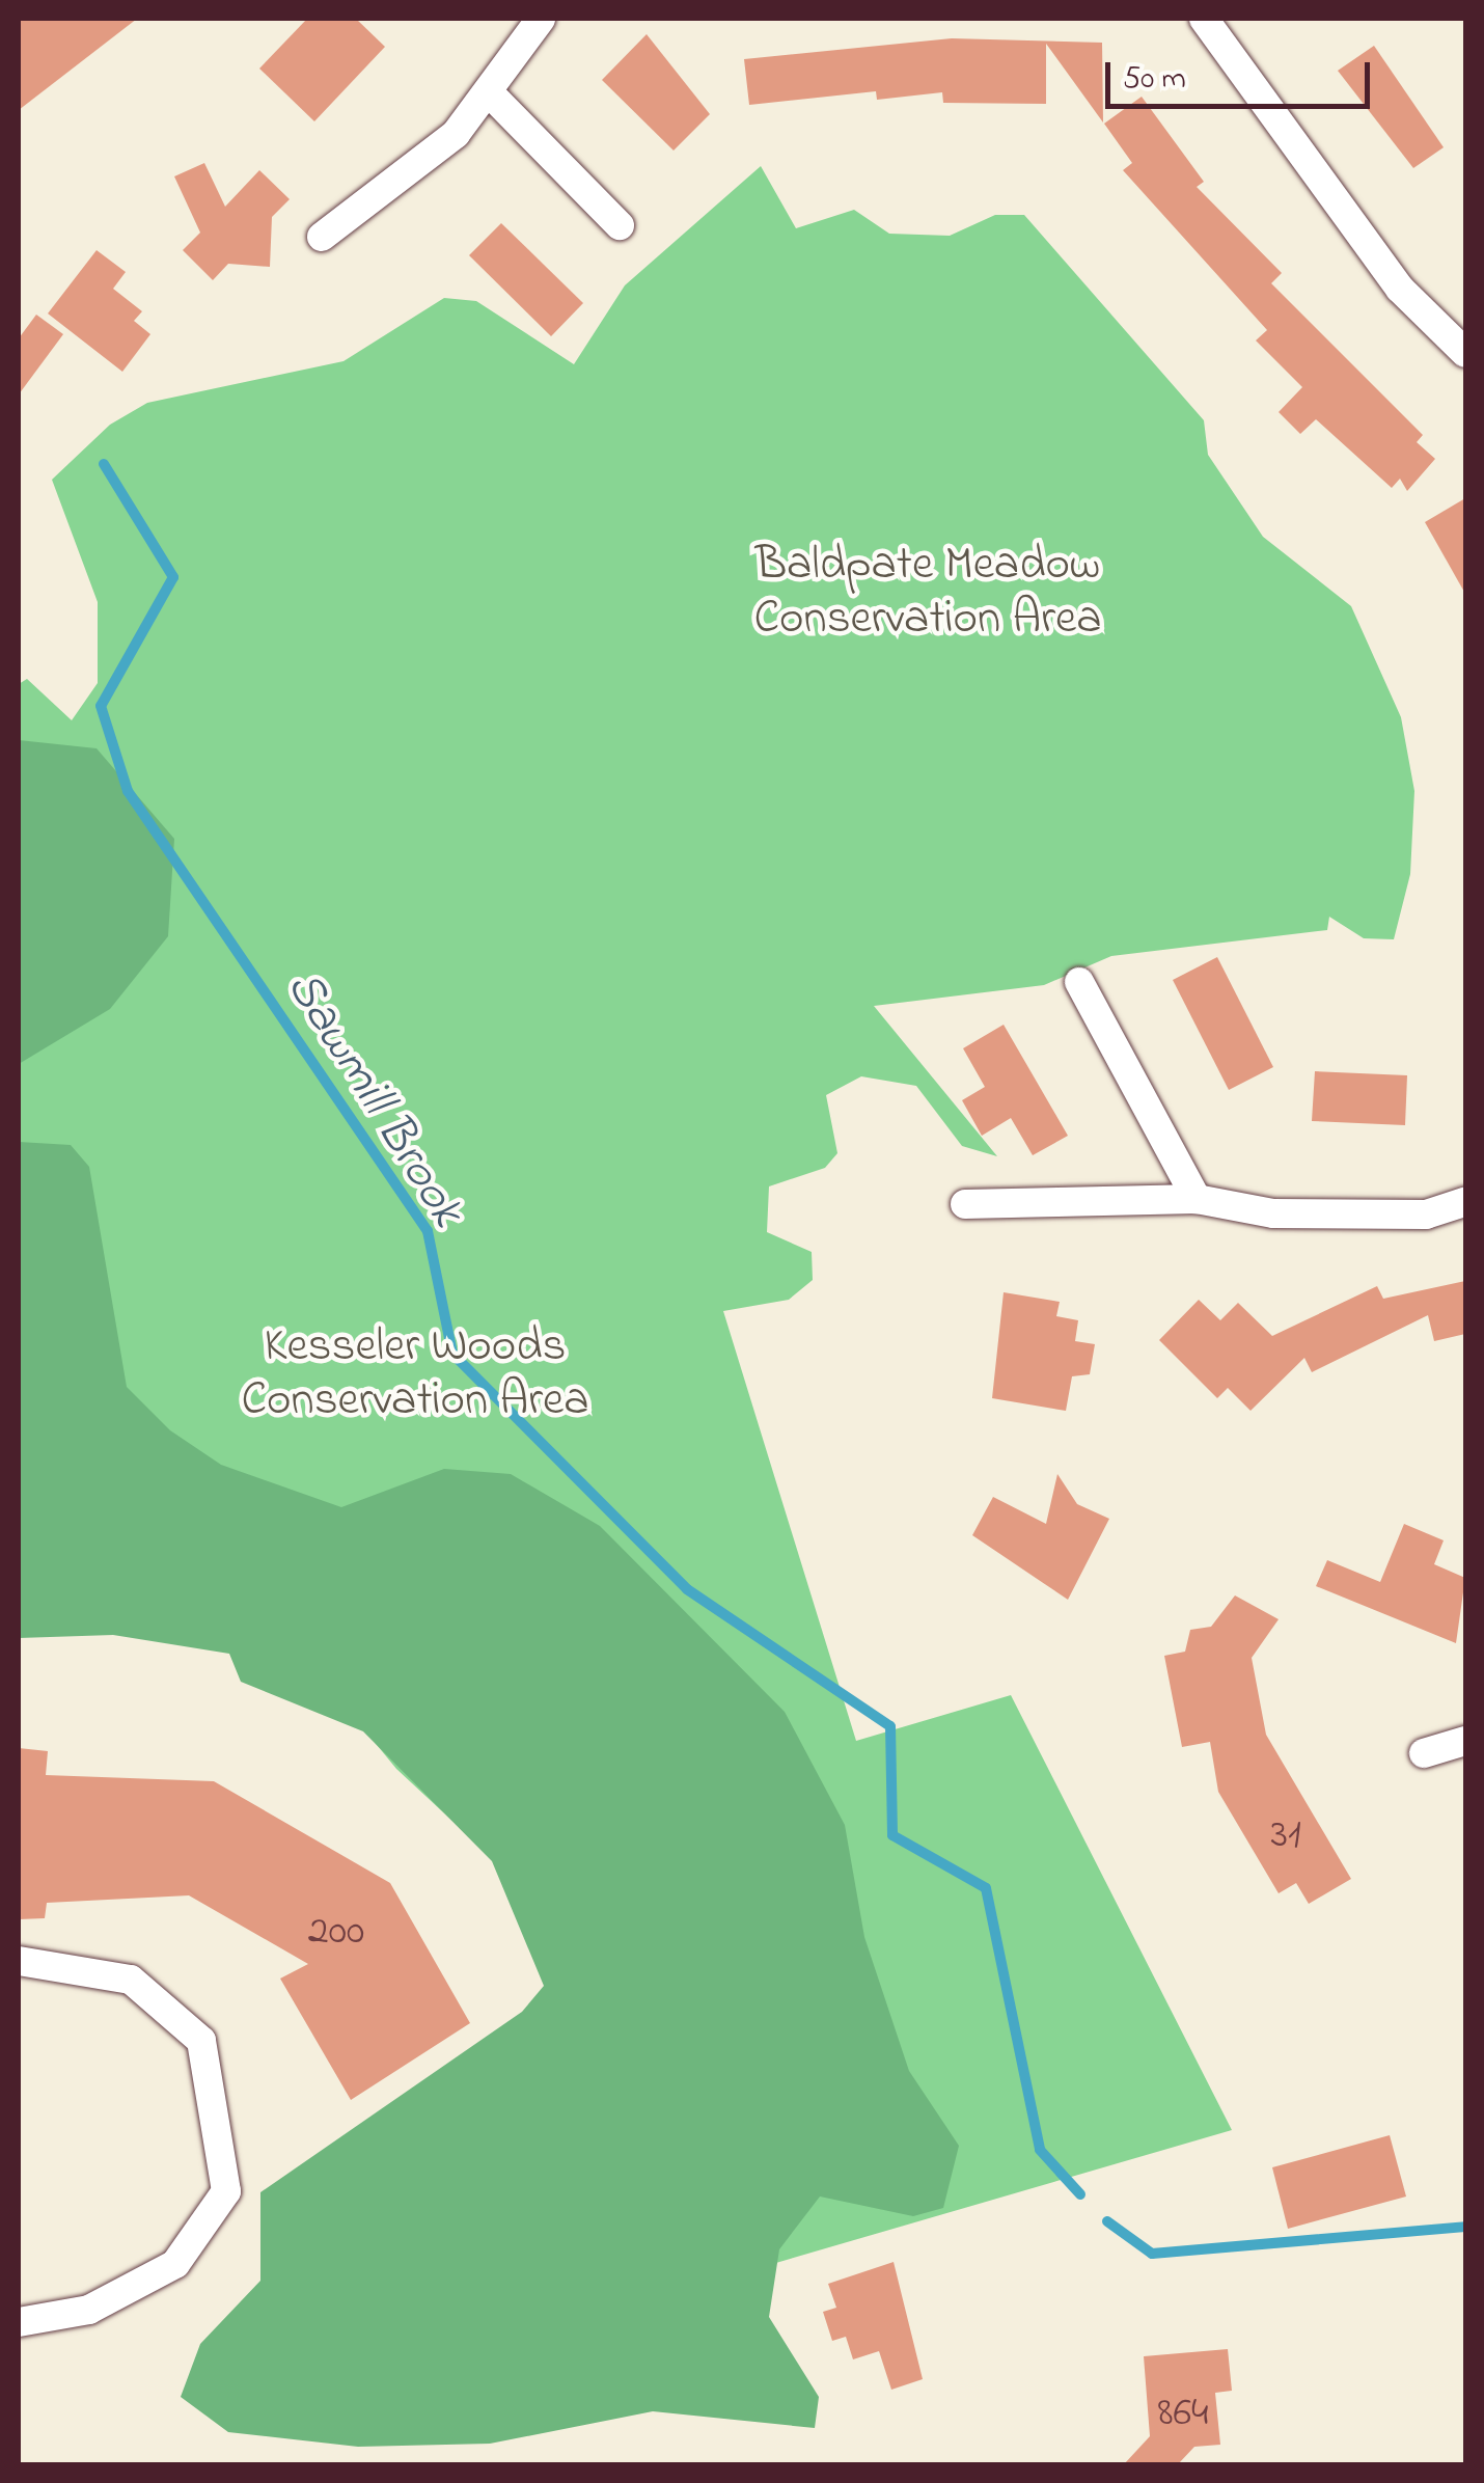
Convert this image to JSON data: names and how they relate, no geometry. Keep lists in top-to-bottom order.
{
  "water": ["Sawmill Brook"],
  "parks": ["Baldpate Meadow Conservation Area", "Kesseler Woods Conservation Area"],
  "house_numbers": ["31", "200", "864"],
  "scale_bar": "50 m"
}
